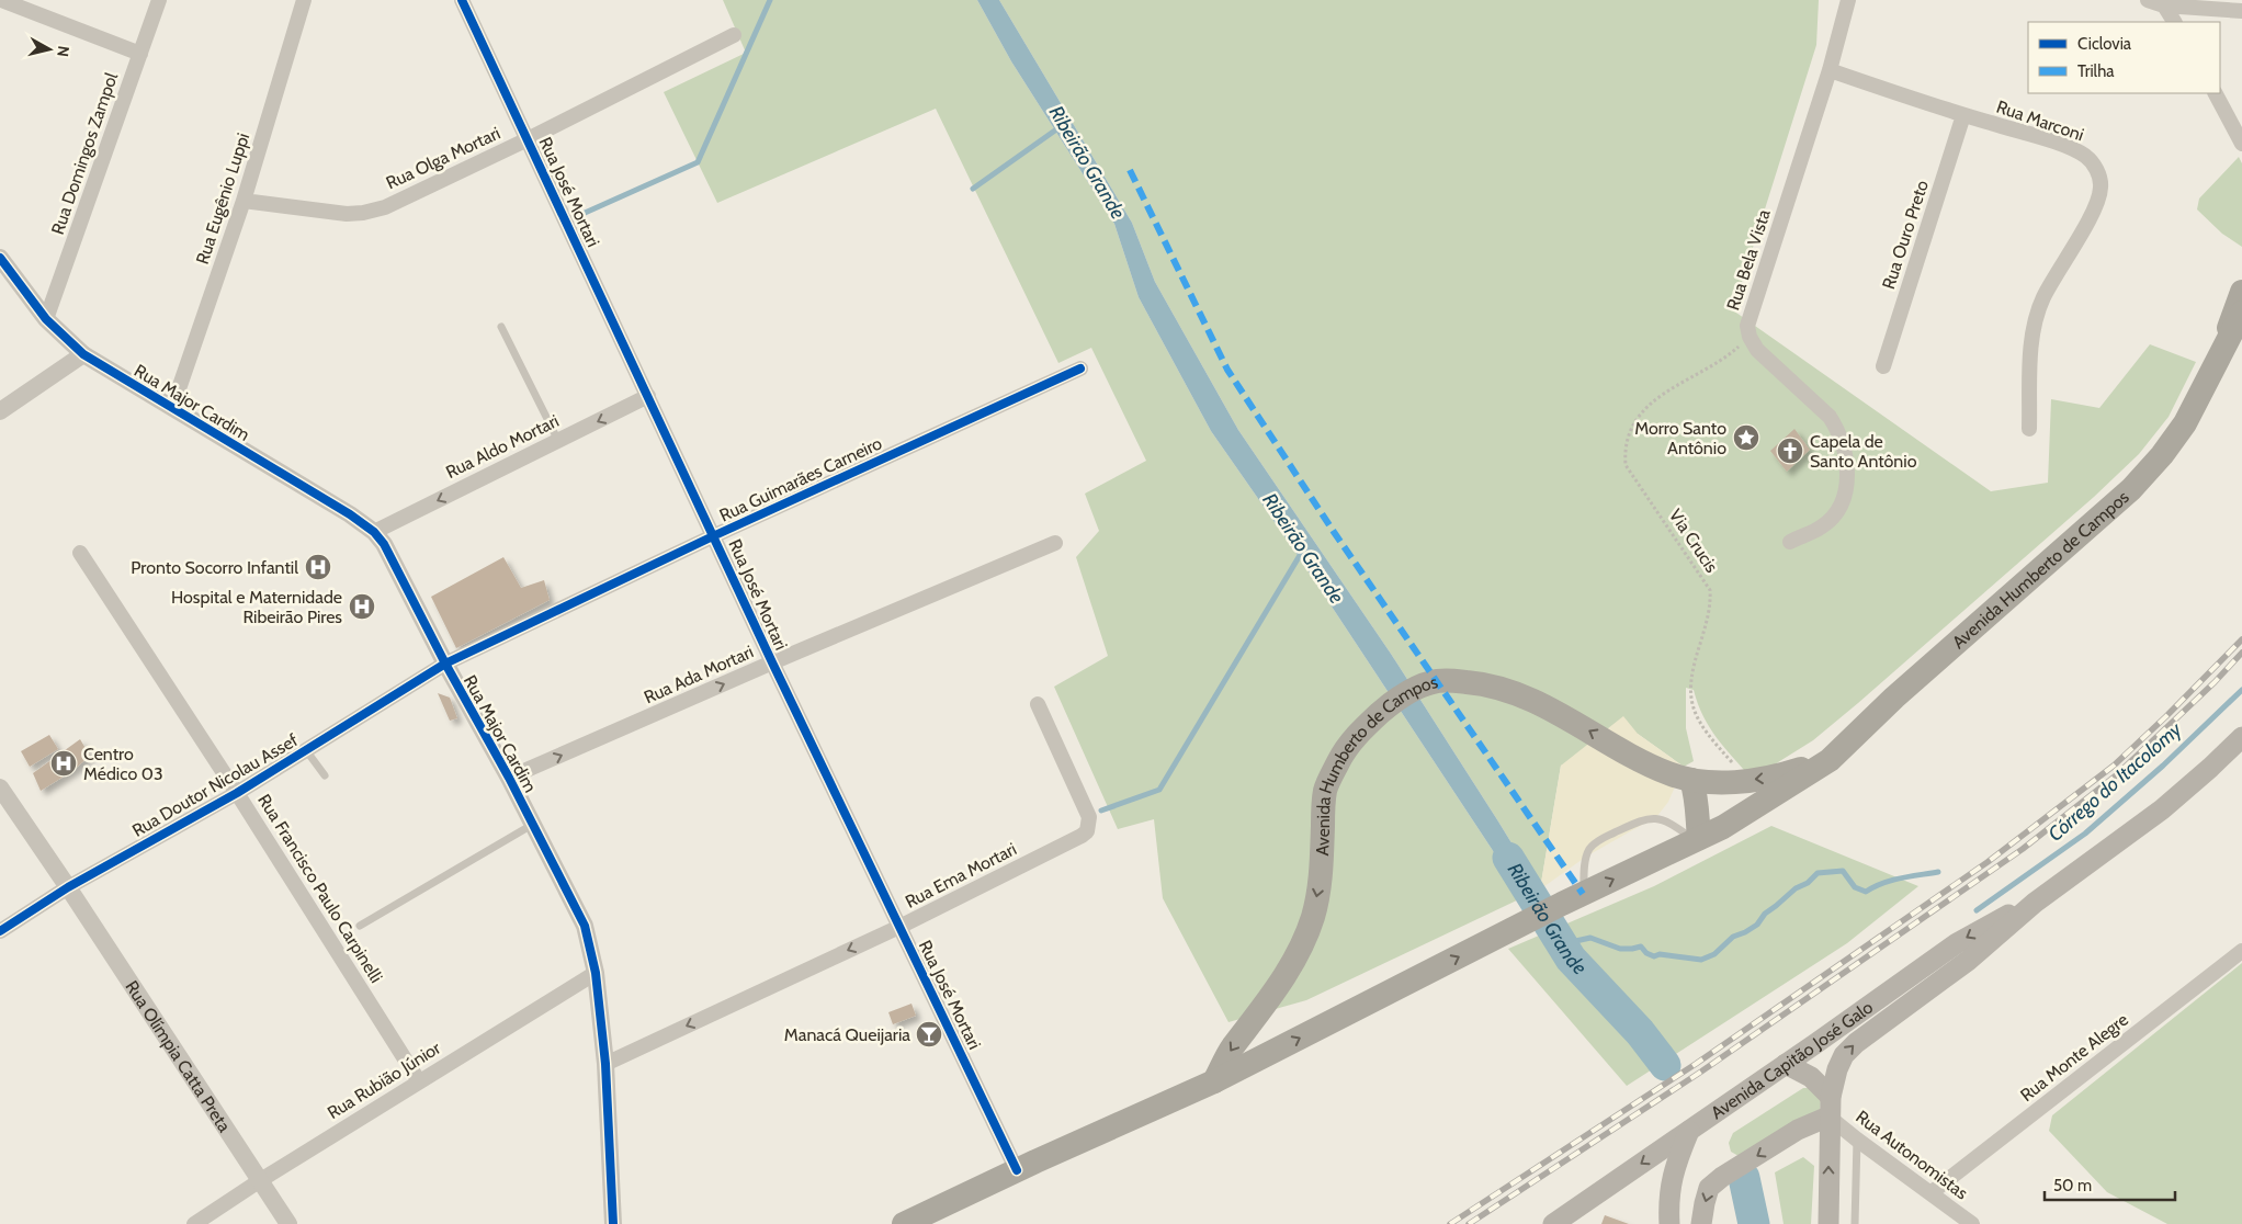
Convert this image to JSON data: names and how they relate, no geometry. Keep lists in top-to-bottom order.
{
  "streets": {
    "highway": ["Avenida Humberto de Campos"],
    "main road": ["Avenida Capitão José Galo"],
    "street": [
      "Rua Marconi",
      "Rua Domingos Zampol",
      "Rua Olga Mortari",
      "Rua José Mortari",
      "Rua Eugênio Luppi",
      "Rua Ouro Preto",
      "Rua Bela Vista",
      "Rua Major Cardim",
      "Rua Aldo Mortari",
      "Rua Guimarães Carneiro",
      "Rua Ada Mortari",
      "Rua Doutor Nicolau Assef",
      "Rua Ema Mortari",
      "Rua Francisco Paulo Carpinelli",
      "Rua Olímpia Catta Preta",
      "Rua Monte Alegre",
      "Rua Rubião Júnior",
      "Rua Autonomistas"
    ],
    "path": ["Via Crucis"]
  },
  "crossings": [
    ["Rua Marconi", "Rua Ouro Preto"],
    ["Rua Marconi", "Rua Bela Vista"],
    ["Rua Domingos Zampol", "Rua Major Cardim"],
    ["Rua Olga Mortari", "Rua José Mortari"],
    ["Rua Olga Mortari", "Rua Eugênio Luppi"],
    ["Rua José Mortari", "Rua Aldo Mortari"],
    ["Rua José Mortari", "Rua Guimarães Carneiro"],
    ["Rua José Mortari", "Avenida Humberto de Campos"],
    ["Rua José Mortari", "Rua Ada Mortari"],
    ["Rua José Mortari", "Rua Ema Mortari"],
    ["Rua Eugênio Luppi", "Rua Major Cardim"],
    ["Rua Major Cardim", "Rua Aldo Mortari"],
    ["Rua Major Cardim", "Rua Guimarães Carneiro"],
    ["Rua Major Cardim", "Rua Ada Mortari"],
    ["Rua Major Cardim", "Rua Doutor Nicolau Assef"],
    ["Rua Major Cardim", "Rua Ema Mortari"],
    ["Rua Major Cardim", "Rua Rubião Júnior"],
    ["Rua Guimarães Carneiro", "Rua Doutor Nicolau Assef"],
    ["Rua Doutor Nicolau Assef", "Rua Francisco Paulo Carpinelli"],
    ["Rua Doutor Nicolau Assef", "Rua Olímpia Catta Preta"],
    ["Rua Francisco Paulo Carpinelli", "Rua Rubião Júnior"],
    ["Rua Olímpia Catta Preta", "Rua Rubião Júnior"],
    ["Rua Monte Alegre", "Rua Autonomistas"],
    ["Avenida Capitão José Galo", "Rua Autonomistas"]
  ],
  "one_way": ["Rua Aldo Mortari", "Rua Ada Mortari", "Rua Ema Mortari"],
  "water": ["Ribeirão Grande", "Córrego do Itacolomy"],
  "places": {
    "place": ["Morro Santo Antônio"],
    "church": ["Capela de Santo Antônio"],
    "hospital": ["Pronto Socorro Infantil", "Hospital e Maternidade Ribeirão Pires", "Centro Médico 03"],
    "bar": ["Manacá Queijaria"]
  },
  "legend": ["Ciclovia", "Trilha"],
  "scale_bar": "50 m",
  "north": "right"
}
